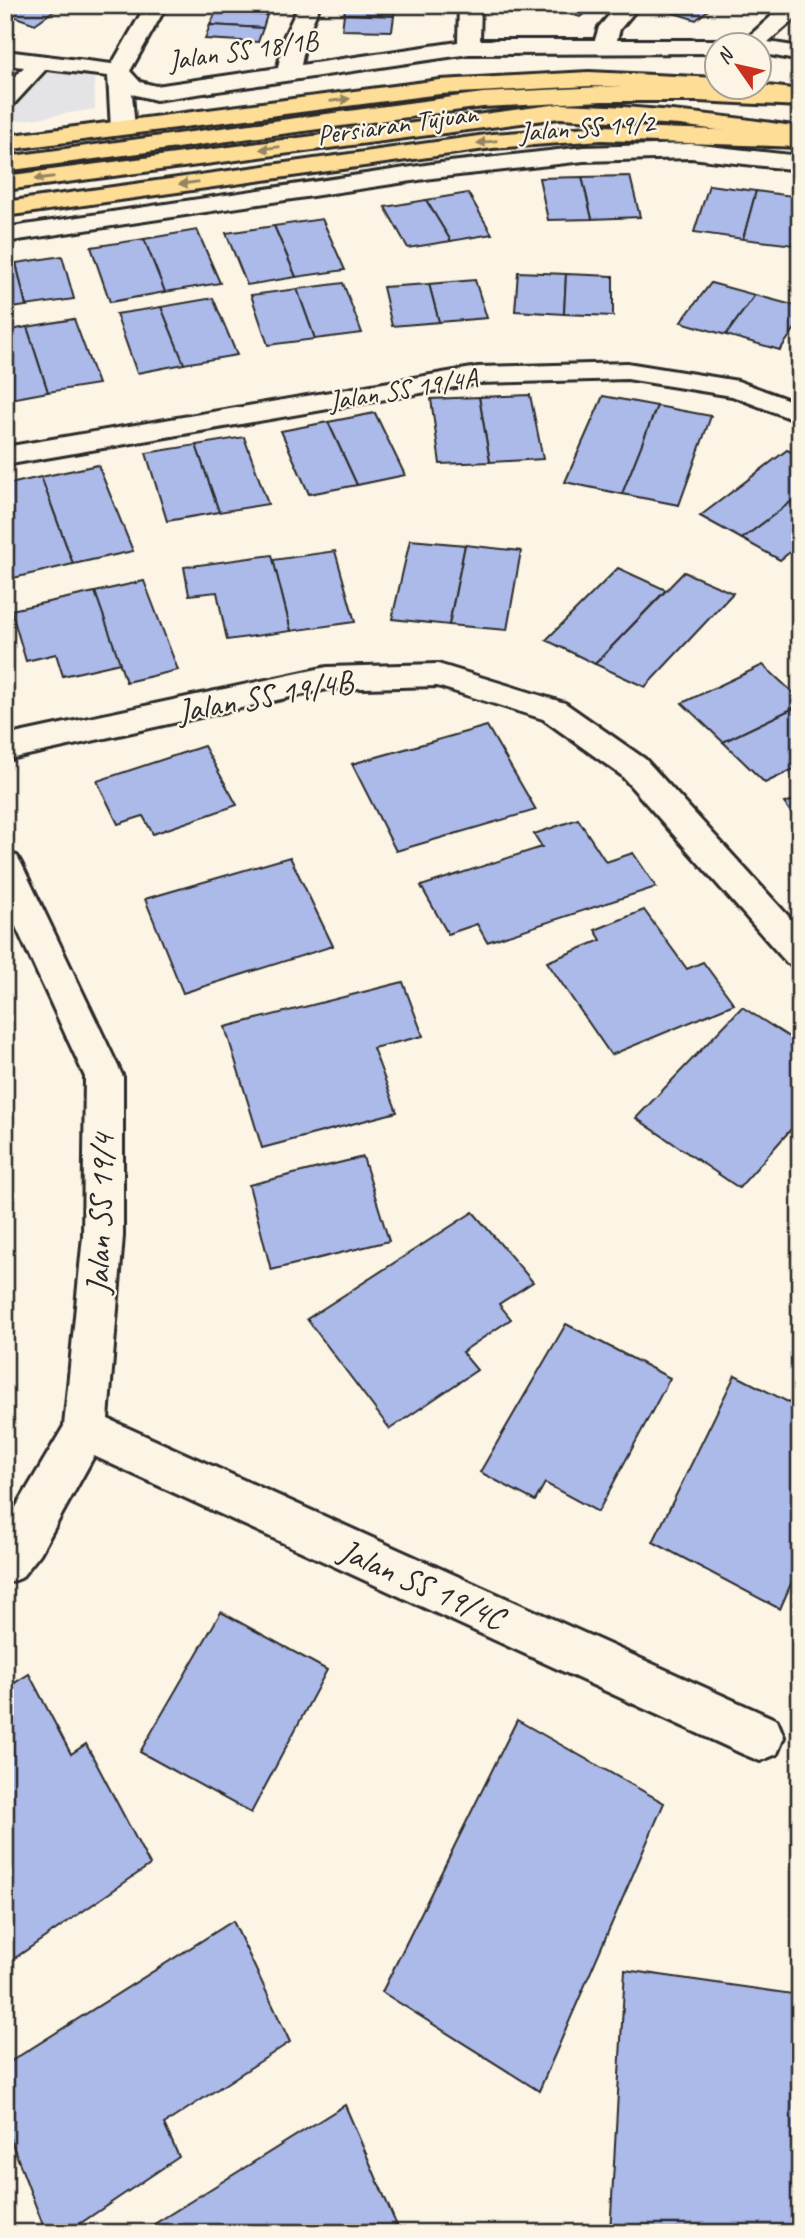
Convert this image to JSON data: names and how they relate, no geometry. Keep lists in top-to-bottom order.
{
  "streets": {
    "main road": ["Persiaran Tujuan"],
    "street": [
      "Jalan SS 18/1B",
      "Jalan SS 19/2",
      "Jalan SS 19/4A",
      "Jalan SS 19/4B",
      "Jalan SS 19/4",
      "Jalan SS 19/4C"
    ]
  },
  "crossings": [
    ["Jalan SS 19/4", "Jalan SS 19/4C"]
  ],
  "north": "top left"
}
